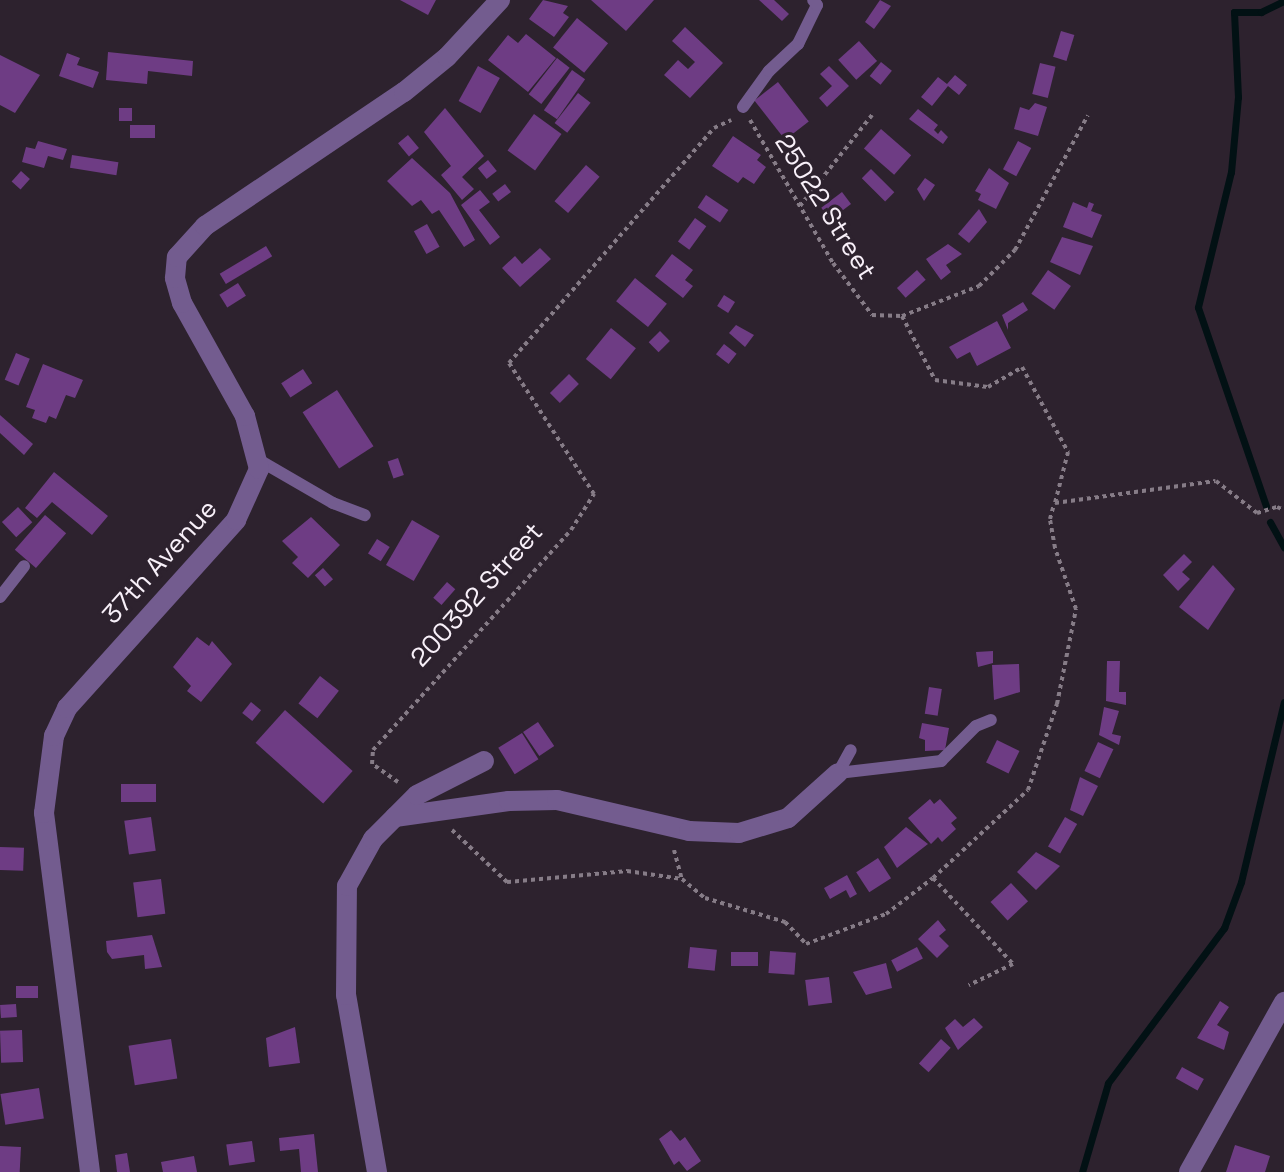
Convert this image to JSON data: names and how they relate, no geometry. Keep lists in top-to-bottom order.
{
  "streets": {
    "street": ["37th Avenue"],
    "path": ["25022 Street", "200392 Street"]
  },
  "crossings": [
    ["25022 Street", "200392 Street"]
  ]
}
